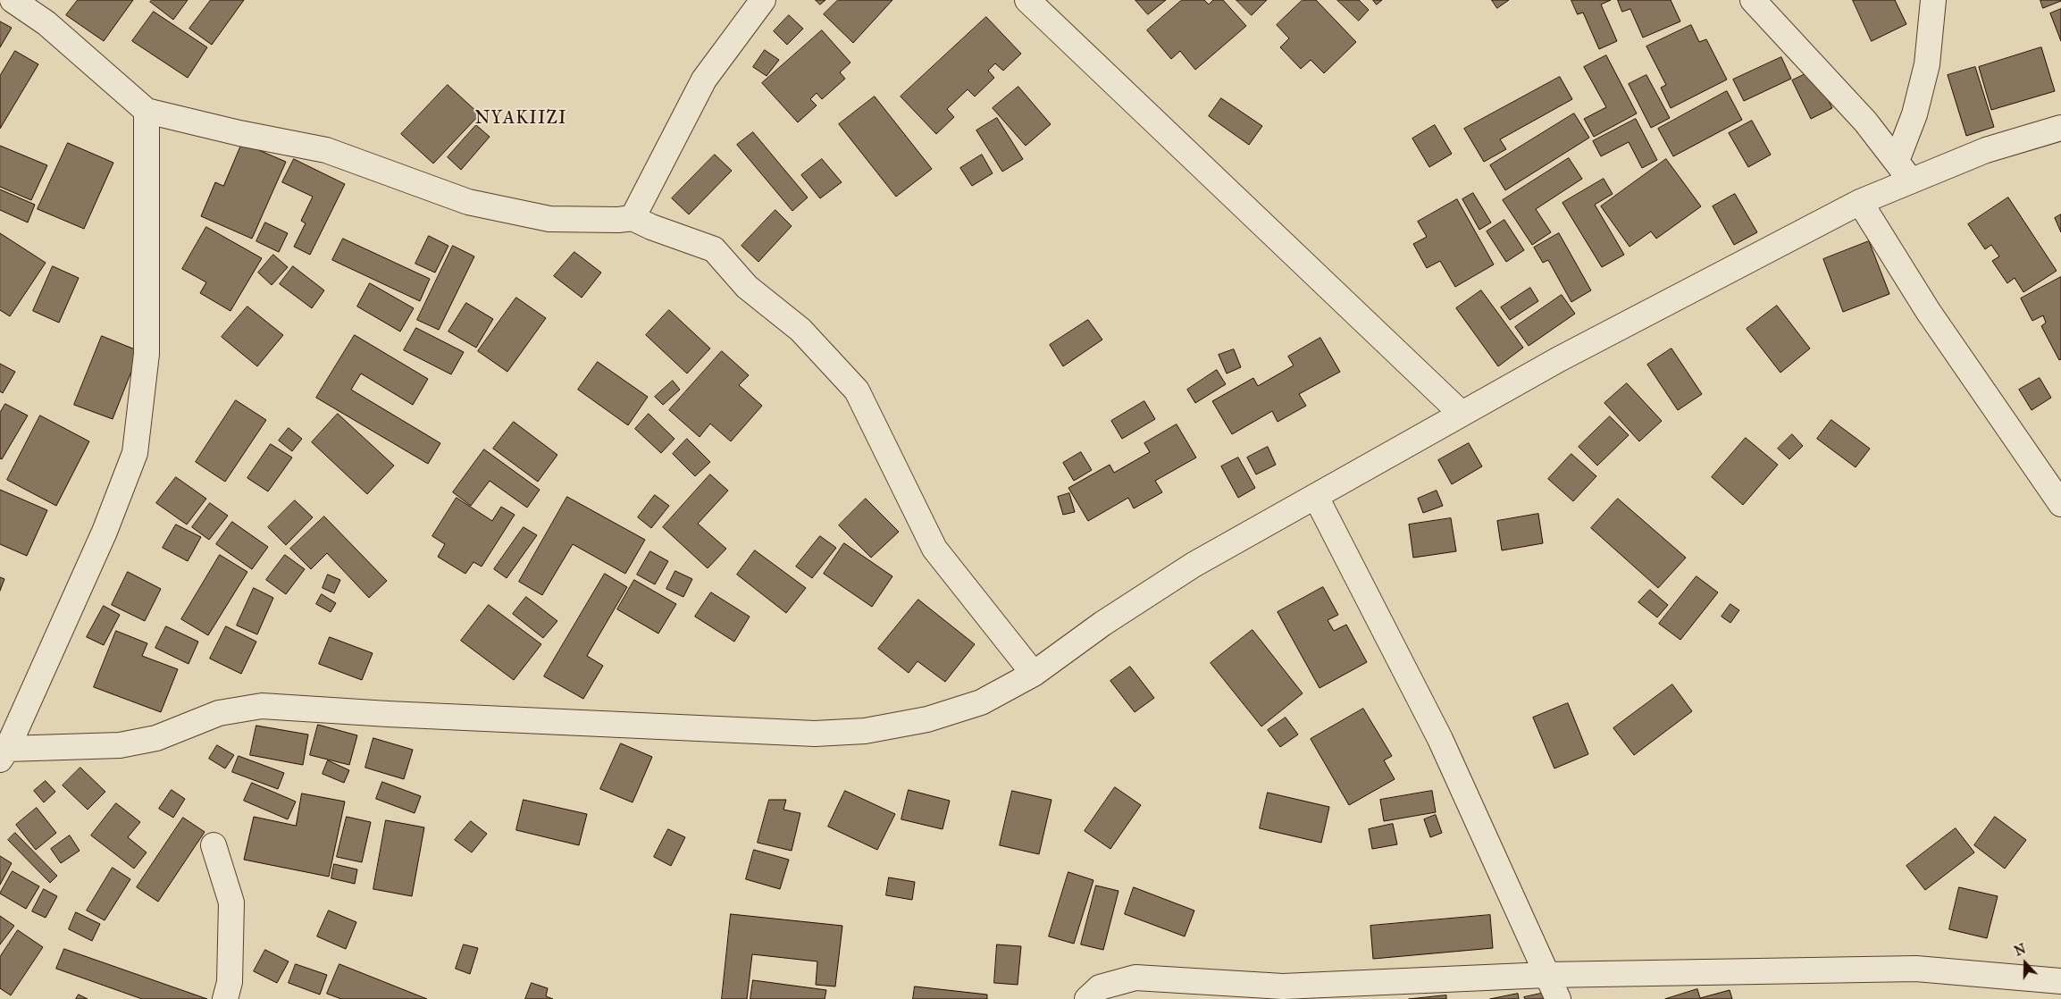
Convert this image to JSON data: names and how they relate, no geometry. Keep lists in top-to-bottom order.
{
  "districts": ["NYAKIIZI"],
  "north": "top"
}
